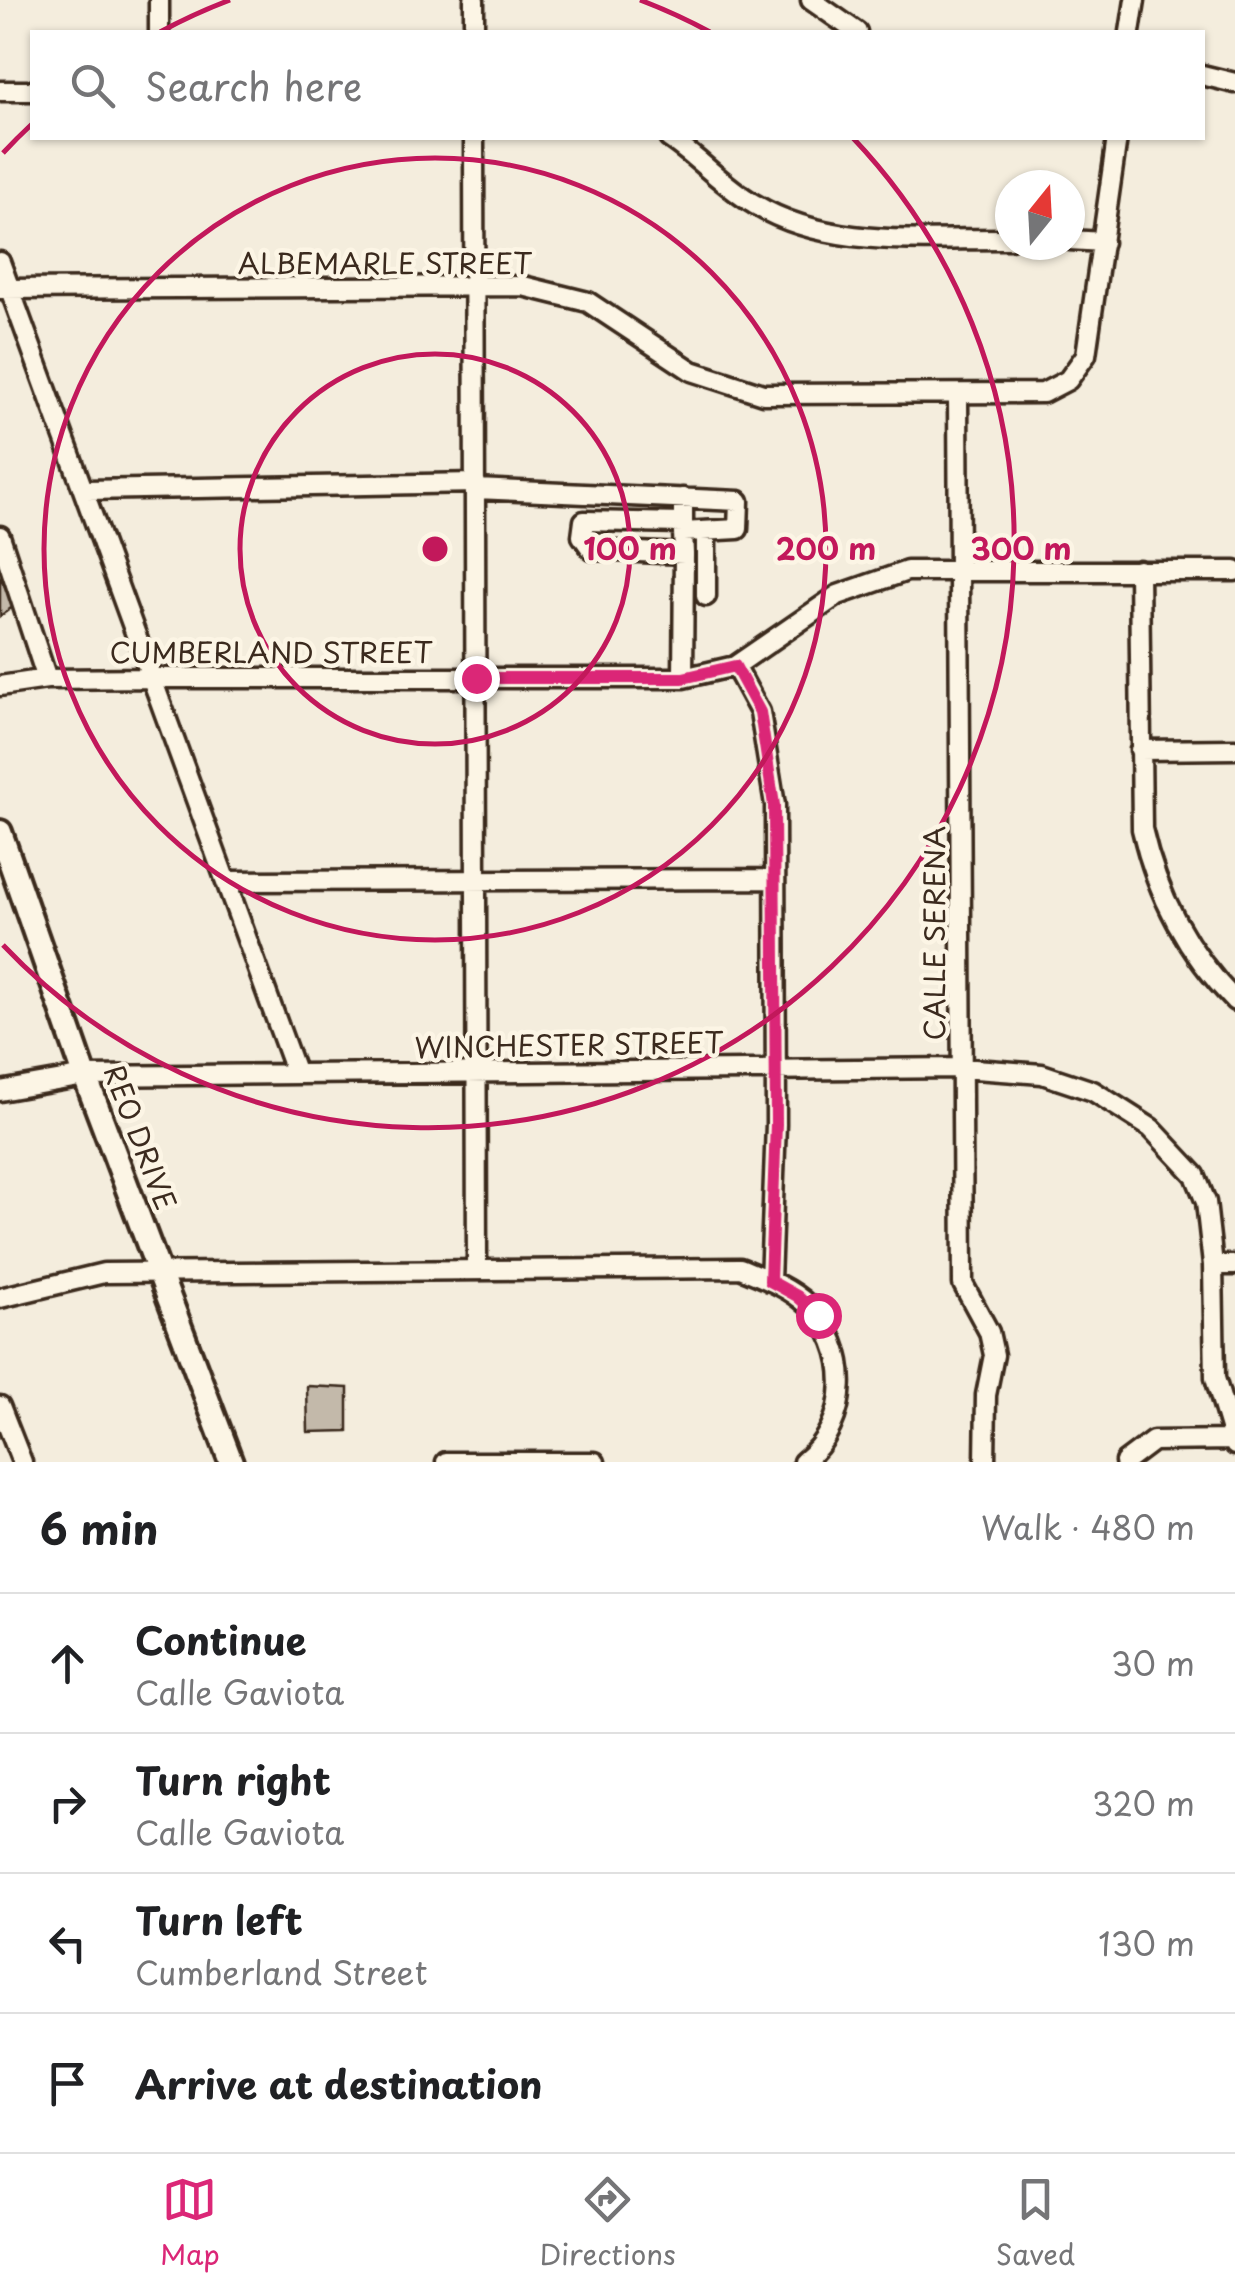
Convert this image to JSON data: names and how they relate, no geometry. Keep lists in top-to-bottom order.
{
  "streets": {
    "main road": ["REO DRIVE"],
    "street": [
      "ALBEMARLE STREET",
      "CUMBERLAND STREET",
      "CALLE SERENA",
      "WINCHESTER STREET"
    ]
  },
  "crossings": [
    ["ALBEMARLE STREET", "CALLE SERENA"],
    ["CUMBERLAND STREET", "CALLE SERENA"],
    ["CALLE SERENA", "WINCHESTER STREET"],
    ["WINCHESTER STREET", "REO DRIVE"]
  ],
  "north": "top",
  "page": {
    "search": "Search here",
    "heading": ["6 min", "Walk · 480 m"],
    "list": [
      ["Continue", "Calle Gaviota", "30 m"],
      ["Turn right", "Calle Gaviota", "320 m"],
      ["Turn left", "Cumberland Street", "130 m"],
      "Arrive at destination"
    ],
    "nav": ["Map", "Directions", "Saved"]
  },
  "rings": ["100 m", "200 m", "300 m"]
}
